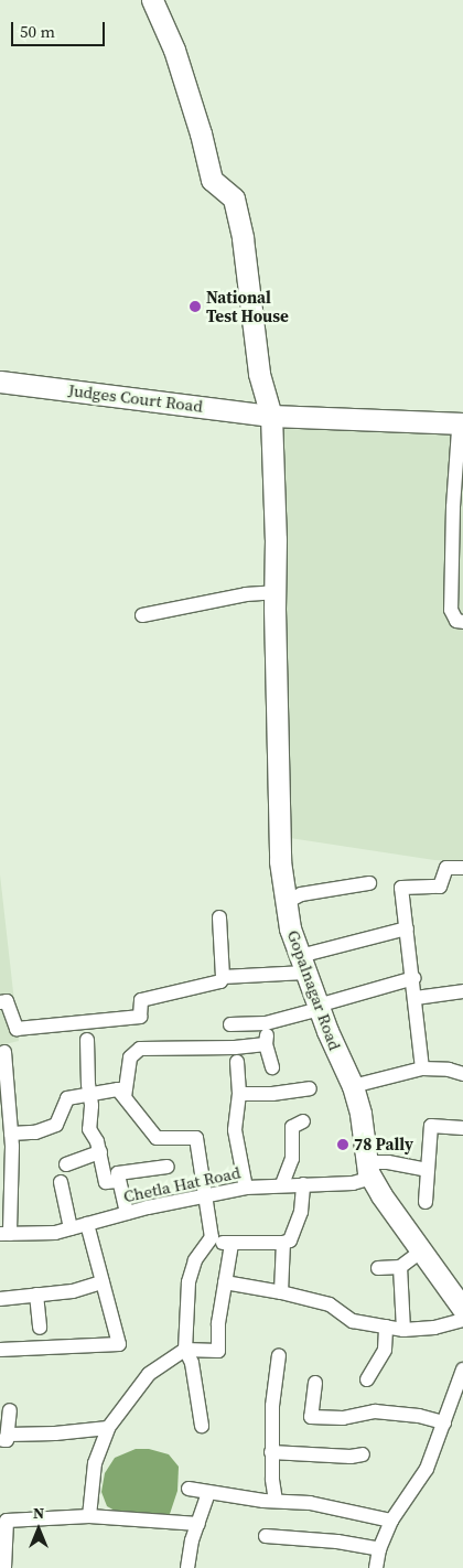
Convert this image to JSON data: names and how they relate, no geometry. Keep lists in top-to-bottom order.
{
  "streets": {
    "main road": ["Judges Court Road", "Gopalnagar Road"],
    "street": ["Chetla Hat Road"]
  },
  "crossings": [
    ["Judges Court Road", "Gopalnagar Road"],
    ["Gopalnagar Road", "Chetla Hat Road"]
  ],
  "places": ["National Test House", "78 Pally"],
  "scale_bar": "50 m",
  "north": "top"
}
